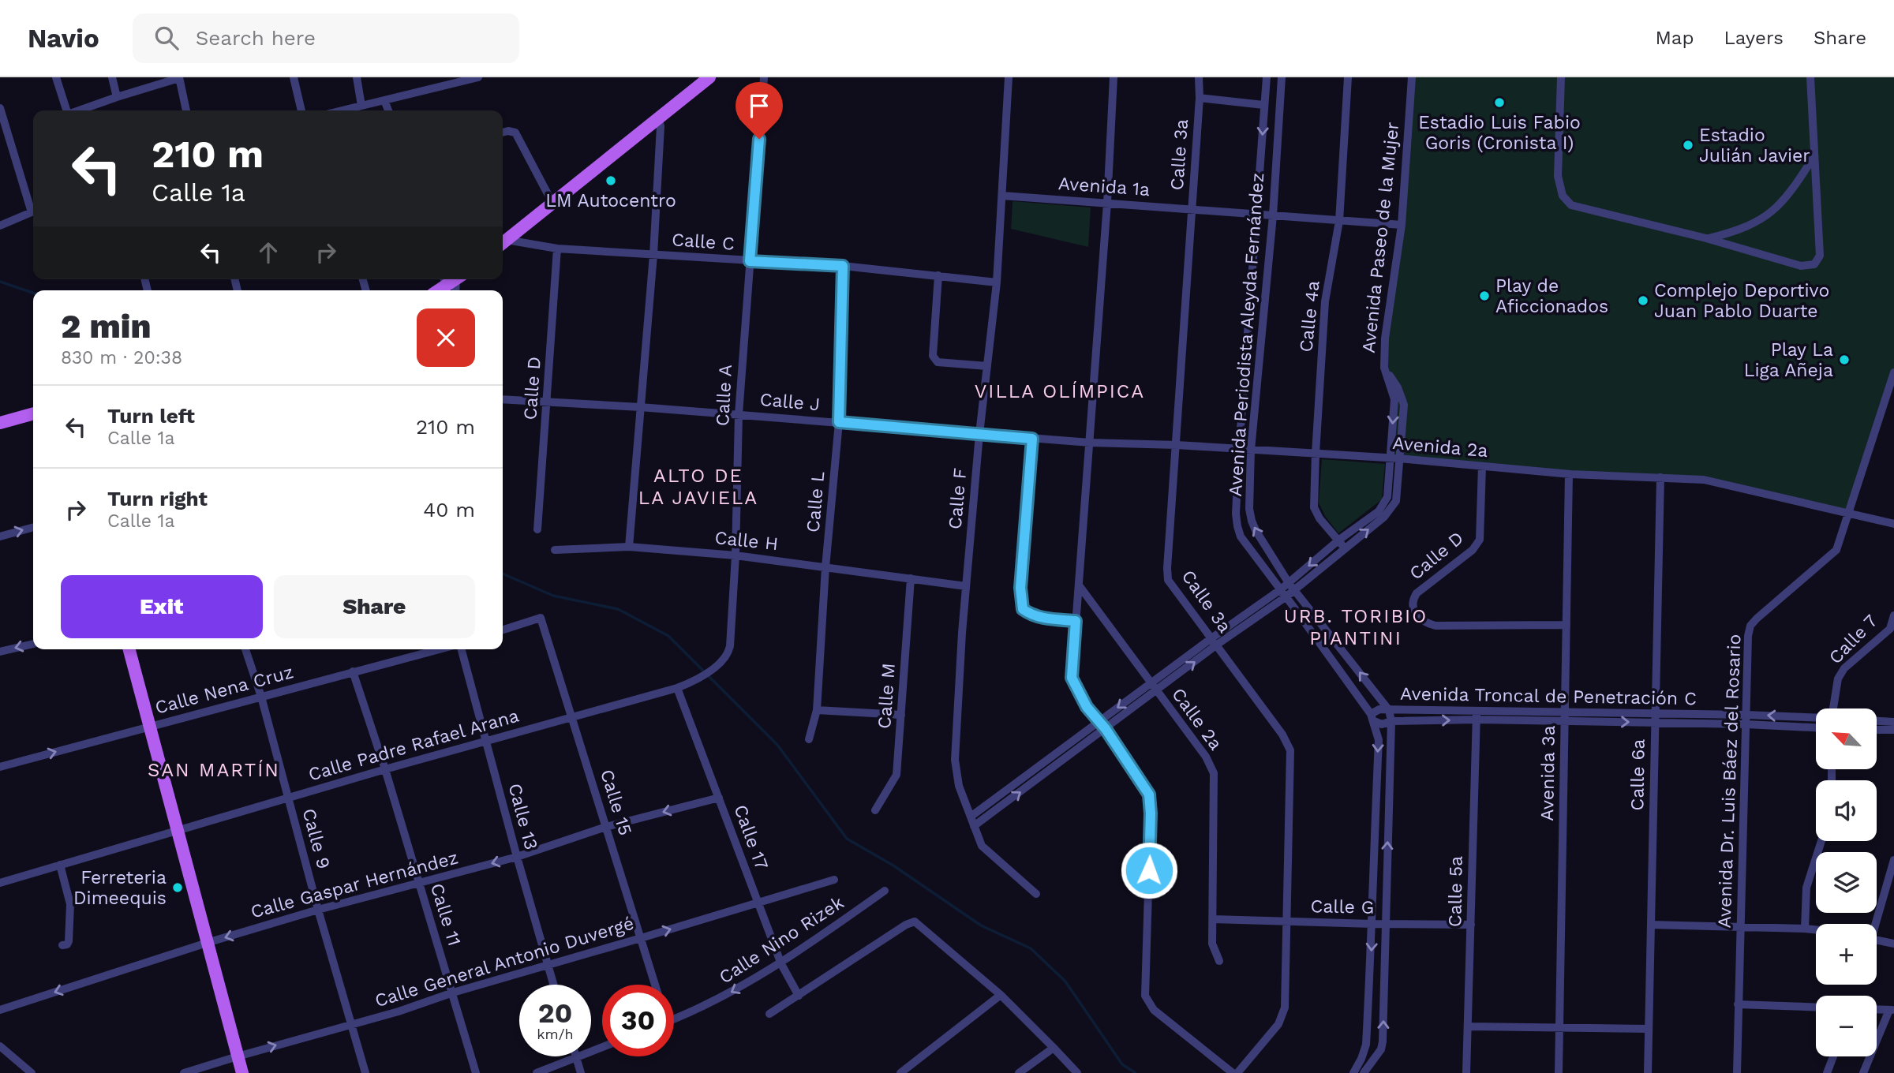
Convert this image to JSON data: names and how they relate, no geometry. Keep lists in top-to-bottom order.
{
  "streets": {
    "street": [
      "Calle 3a",
      "Avenida 1a",
      "Avenida Paseo de la Mujer",
      "Calle C",
      "Calle 4a",
      "Avenida Periodista Aleyda Fernández",
      "Calle D",
      "Calle A",
      "Calle J",
      "Avenida 2a",
      "Calle F",
      "Calle L",
      "Calle H",
      "Calle 7",
      "Calle Nena Cruz",
      "Calle M",
      "Avenida Troncal de Penetración C",
      "Calle 2a",
      "Calle Padre Rafael Arana",
      "Avenida 3a",
      "Calle 6a",
      "Avenida Dr. Luis Báez del Rosario",
      "Calle 15",
      "Calle 13",
      "Calle 17",
      "Calle 9",
      "Calle Gaspar Hernández",
      "Calle 5a",
      "Calle G",
      "Calle 11",
      "Calle Nino Rizek",
      "Calle General Antonio Duvergé"
    ]
  },
  "crossings": [
    ["Calle 3a", "Avenida 1a"],
    ["Calle 3a", "Avenida Paseo de la Mujer"],
    ["Calle 3a", "Avenida 2a"],
    ["Calle 3a", "Calle G"],
    ["Avenida 1a", "Avenida Paseo de la Mujer"],
    ["Avenida 1a", "Calle 4a"],
    ["Avenida 1a", "Avenida Periodista Aleyda Fernández"],
    ["Avenida 1a", "Calle F"],
    ["Avenida Paseo de la Mujer", "Calle 4a"],
    ["Avenida Paseo de la Mujer", "Avenida Periodista Aleyda Fernández"],
    ["Avenida Paseo de la Mujer", "Avenida 2a"],
    ["Avenida Paseo de la Mujer", "Calle F"],
    ["Avenida Paseo de la Mujer", "Calle 2a"],
    ["Calle C", "Calle D"],
    ["Calle C", "Calle A"],
    ["Calle C", "Calle F"],
    ["Calle C", "Calle L"],
    ["Calle 4a", "Avenida 2a"],
    ["Avenida Periodista Aleyda Fernández", "Avenida 2a"],
    ["Avenida Periodista Aleyda Fernández", "Avenida Troncal de Penetración C"],
    ["Avenida Periodista Aleyda Fernández", "Calle G"],
    ["Calle D", "Calle J"],
    ["Calle D", "Avenida 2a"],
    ["Calle D", "Avenida 3a"],
    ["Calle A", "Calle J"],
    ["Calle A", "Calle H"],
    ["Calle A", "Calle Padre Rafael Arana"],
    ["Calle A", "Calle 17"],
    ["Calle J", "Avenida 2a"],
    ["Calle J", "Calle F"],
    ["Calle J", "Calle L"],
    ["Avenida 2a", "Calle F"],
    ["Avenida 2a", "Avenida 3a"],
    ["Avenida 2a", "Calle 6a"],
    ["Avenida 2a", "Avenida Dr. Luis Báez del Rosario"],
    ["Calle F", "Calle H"],
    ["Calle L", "Calle H"],
    ["Calle H", "Calle M"],
    ["Calle Nena Cruz", "Calle 9"],
    ["Calle Nena Cruz", "Calle 11"],
    ["Avenida Troncal de Penetración C", "Avenida 3a"],
    ["Avenida Troncal de Penetración C", "Calle 6a"],
    ["Avenida Troncal de Penetración C", "Avenida Dr. Luis Báez del Rosario"],
    ["Avenida Troncal de Penetración C", "Calle 5a"],
    ["Calle 2a", "Calle G"],
    ["Calle Padre Rafael Arana", "Calle 15"],
    ["Calle Padre Rafael Arana", "Calle 13"],
    ["Calle Padre Rafael Arana", "Calle 17"],
    ["Calle Padre Rafael Arana", "Calle 9"],
    ["Calle Padre Rafael Arana", "Calle 11"],
    ["Calle 15", "Calle Gaspar Hernández"],
    ["Calle 15", "Calle General Antonio Duvergé"],
    ["Calle 13", "Calle Gaspar Hernández"],
    ["Calle 13", "Calle General Antonio Duvergé"],
    ["Calle 17", "Calle Gaspar Hernández"],
    ["Calle 17", "Calle Nino Rizek"],
    ["Calle 17", "Calle General Antonio Duvergé"],
    ["Calle 9", "Calle Gaspar Hernández"],
    ["Calle 9", "Calle General Antonio Duvergé"],
    ["Calle Gaspar Hernández", "Calle 11"],
    ["Calle 5a", "Calle G"],
    ["Calle 11", "Calle General Antonio Duvergé"]
  ],
  "one_way": ["Calle Gaspar Hernández", "Calle Nino Rizek", "Calle General Antonio Duvergé"],
  "districts": [
    "VILLA OLÍMPICA",
    "ALTO DE LA JAVIELA",
    "URB. TORIBIO PIANTINI",
    "SAN MARTÍN"
  ],
  "places": [
    "Estadio Luis Fabio Goris (Cronista I)",
    "Estadio Julián Javier",
    "LM Autocentro",
    "Play de Aficcionados",
    "Complejo Deportivo Juan Pablo Duarte",
    "Play La Liga Añeja",
    "Ferreteria Dimeequis"
  ],
  "north": "top left",
  "page": {
    "header": "Navio",
    "search": "Search here",
    "nav": ["Map", "Layers", "Share"],
    "turn": ["210 m", "Calle 1a"],
    "heading": ["2 min", "830 m · 20:38"],
    "list": [
      {
        "name": "Turn left",
        "note": "Calle 1a",
        "value": "210 m"
      },
      {
        "name": "Turn right",
        "note": "Calle 1a",
        "value": "40 m"
      }
    ],
    "buttons": ["Exit", "Share"],
    "map_buttons": ["+", "−"],
    "speed": "20 km/h",
    "limit": "30"
  }
}
